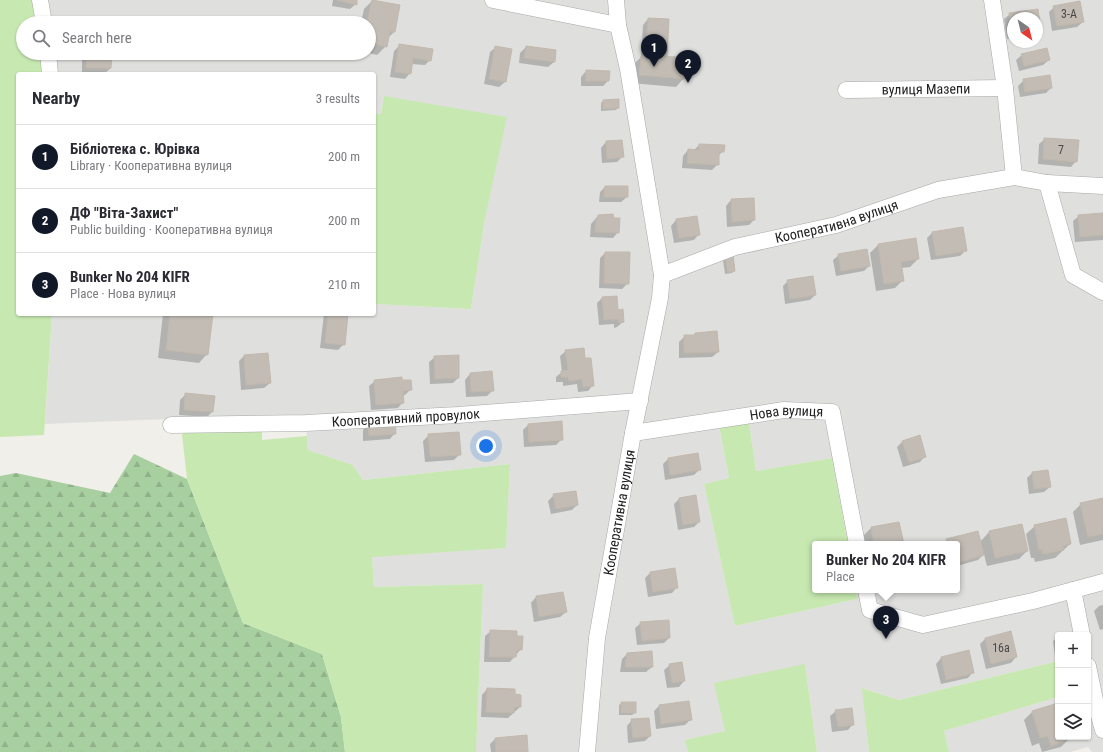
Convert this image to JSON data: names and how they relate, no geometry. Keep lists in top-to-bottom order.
{
  "streets": {
    "street": [
      "вулиця Мазепи",
      "Кооперативна вулиця",
      "Нова вулиця",
      "Кооперативний провулок"
    ]
  },
  "crossings": [
    ["Кооперативна вулиця", "Нова вулиця"],
    ["Кооперативна вулиця", "Кооперативний провулок"]
  ],
  "house_numbers": ["3-А", "7", "16а"],
  "north": "bottom right",
  "page": {
    "search": "Search here",
    "pins": ["1", "2", "3"],
    "heading": ["Nearby", "3 results"],
    "list": [
      {
        "mark": "1",
        "name": "Бібліотека с. Юрівка",
        "note": "Library · Кооперативна вулиця",
        "value": "200 m"
      },
      {
        "mark": "2",
        "name": "ДФ \"Віта-Захист\"",
        "note": "Public building · Кооперативна вулиця",
        "value": "200 m"
      },
      {
        "mark": "3",
        "name": "Bunker No 204 KIFR",
        "note": "Place · Нова вулиця",
        "value": "210 m"
      }
    ],
    "popup": ["Bunker No 204 KIFR", "Place"],
    "map_buttons": ["+", "−"]
  }
}
